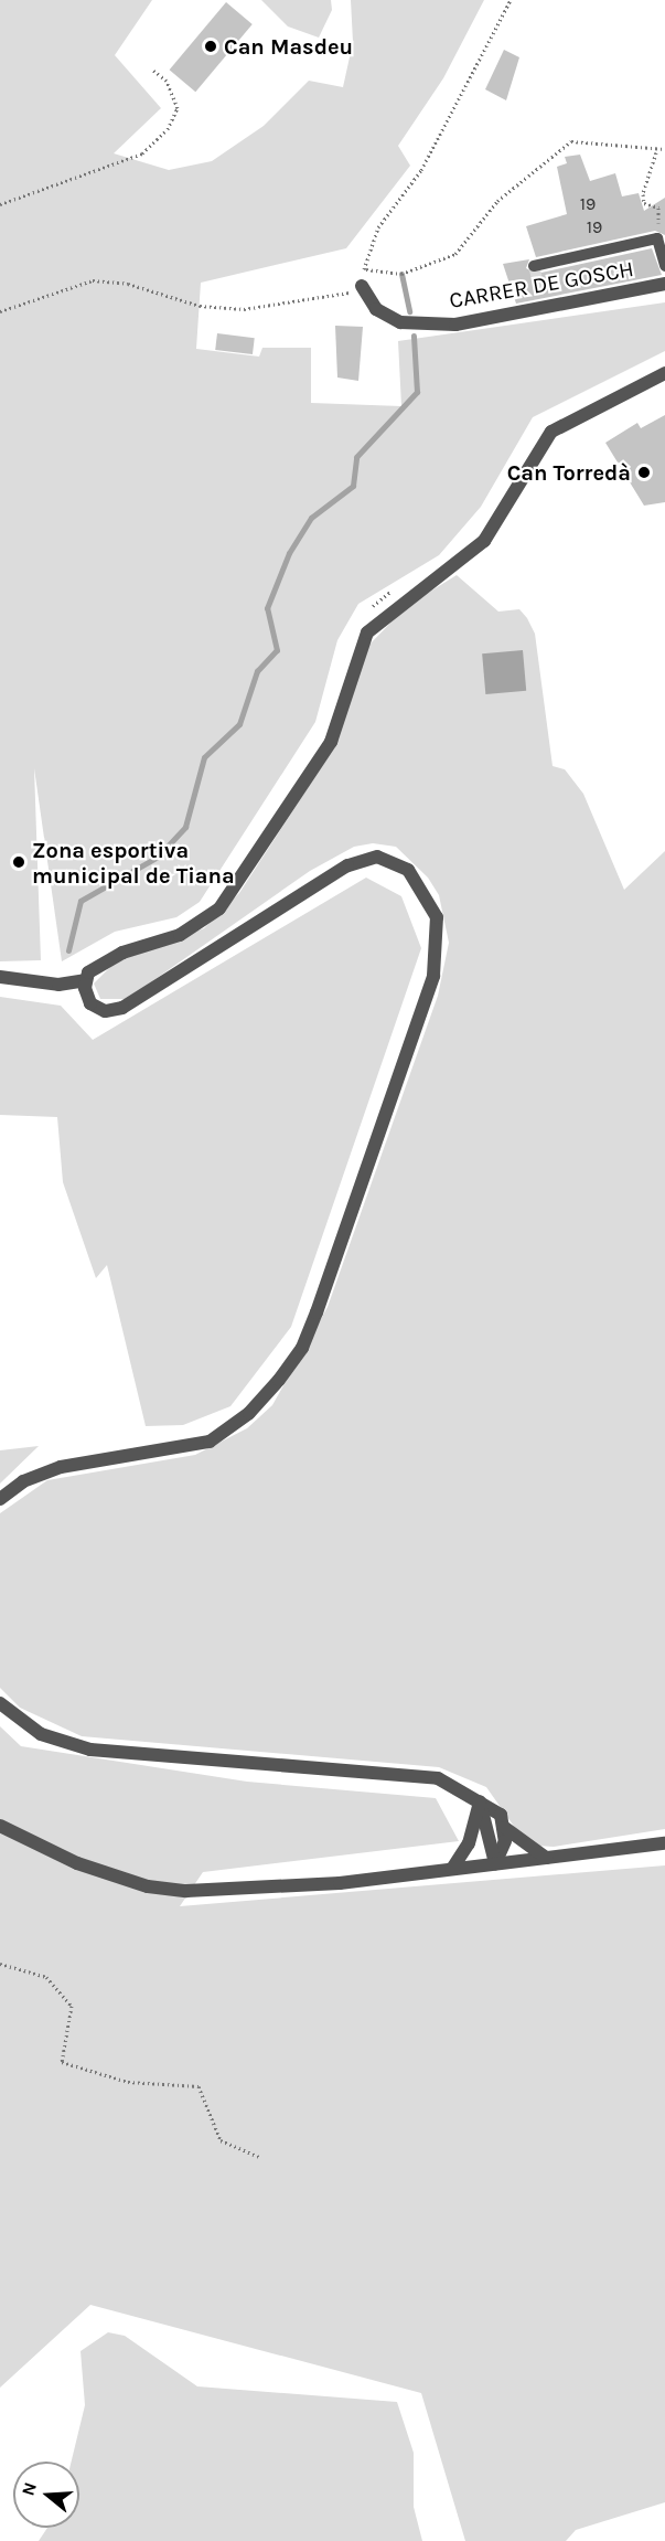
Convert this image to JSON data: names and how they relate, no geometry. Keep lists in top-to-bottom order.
{
  "streets": {
    "street": ["CARRER DE GOSCH"]
  },
  "places": ["Can Masdeu", "Can Torredà", "Zona esportiva municipal de Tiana"],
  "house_numbers": ["19", "19"],
  "north": "left"
}
